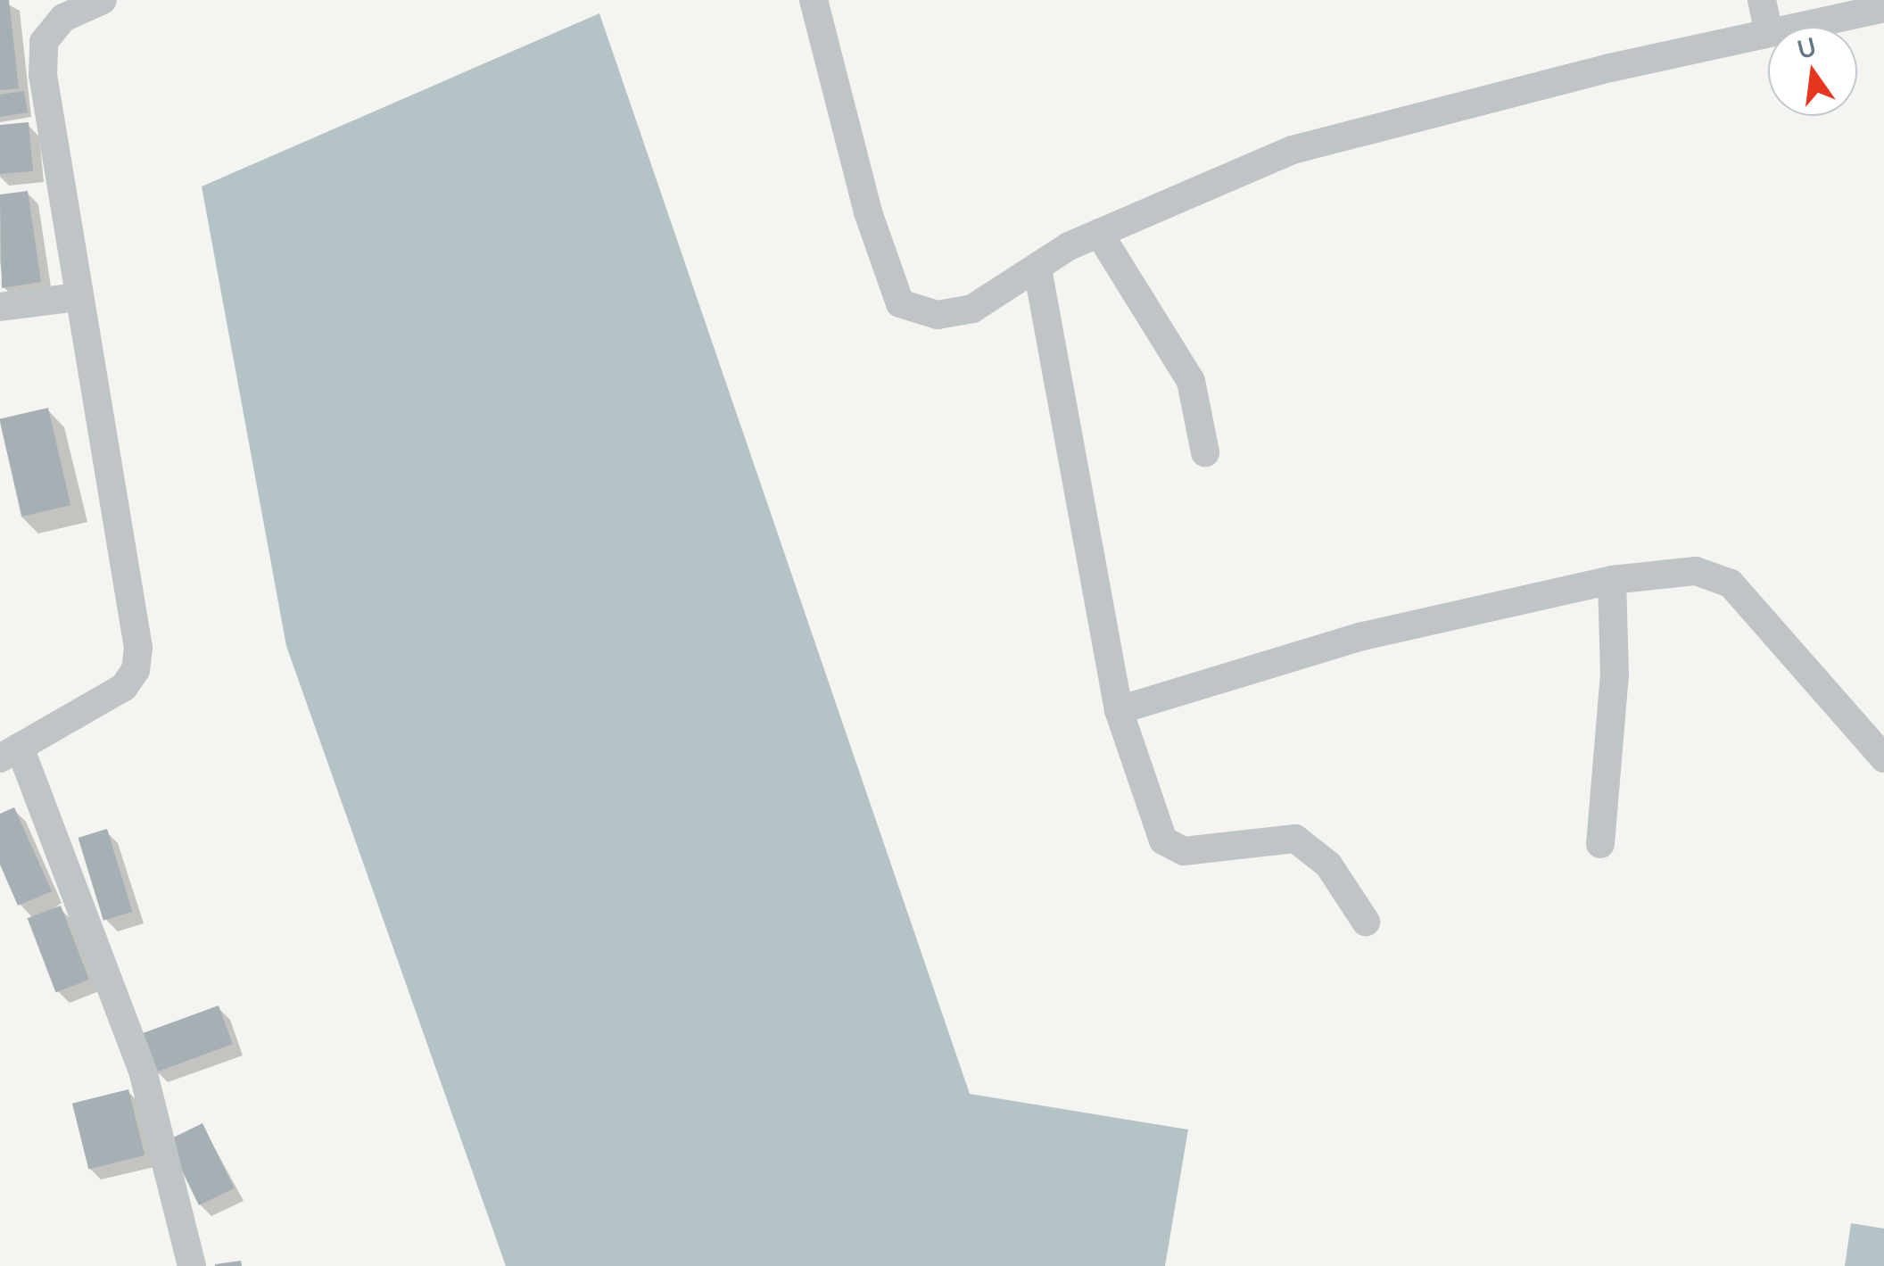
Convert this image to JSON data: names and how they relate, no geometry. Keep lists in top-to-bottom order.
{
  "north": "top"
}
